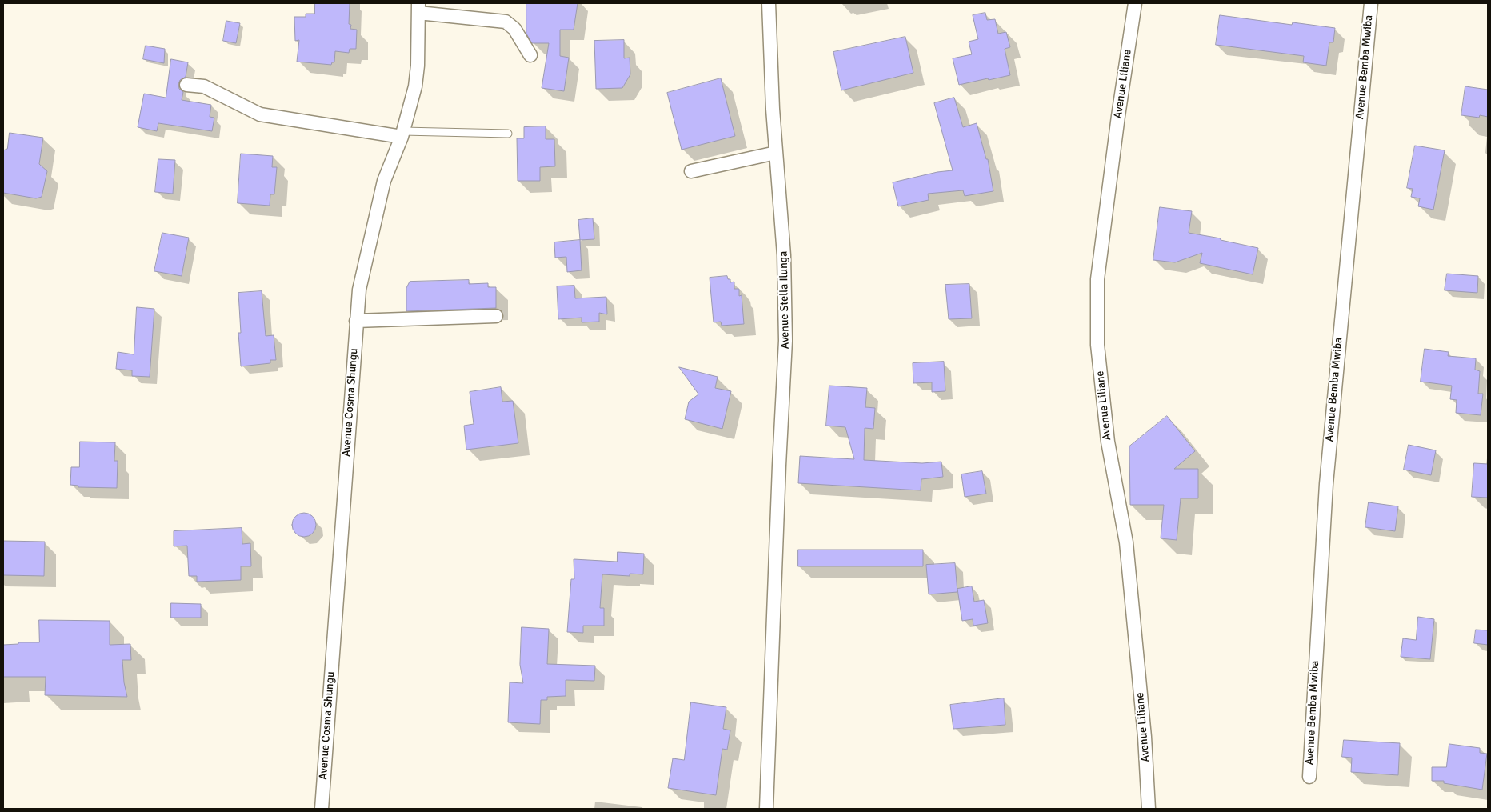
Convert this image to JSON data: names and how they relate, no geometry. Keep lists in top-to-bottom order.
{
  "streets": {
    "street": [
      "Avenue Bemba Mwiba",
      "Avenue Liliane",
      "Avenue Stella Ilunga",
      "Avenue Cosma Shungu"
    ]
  }
}
